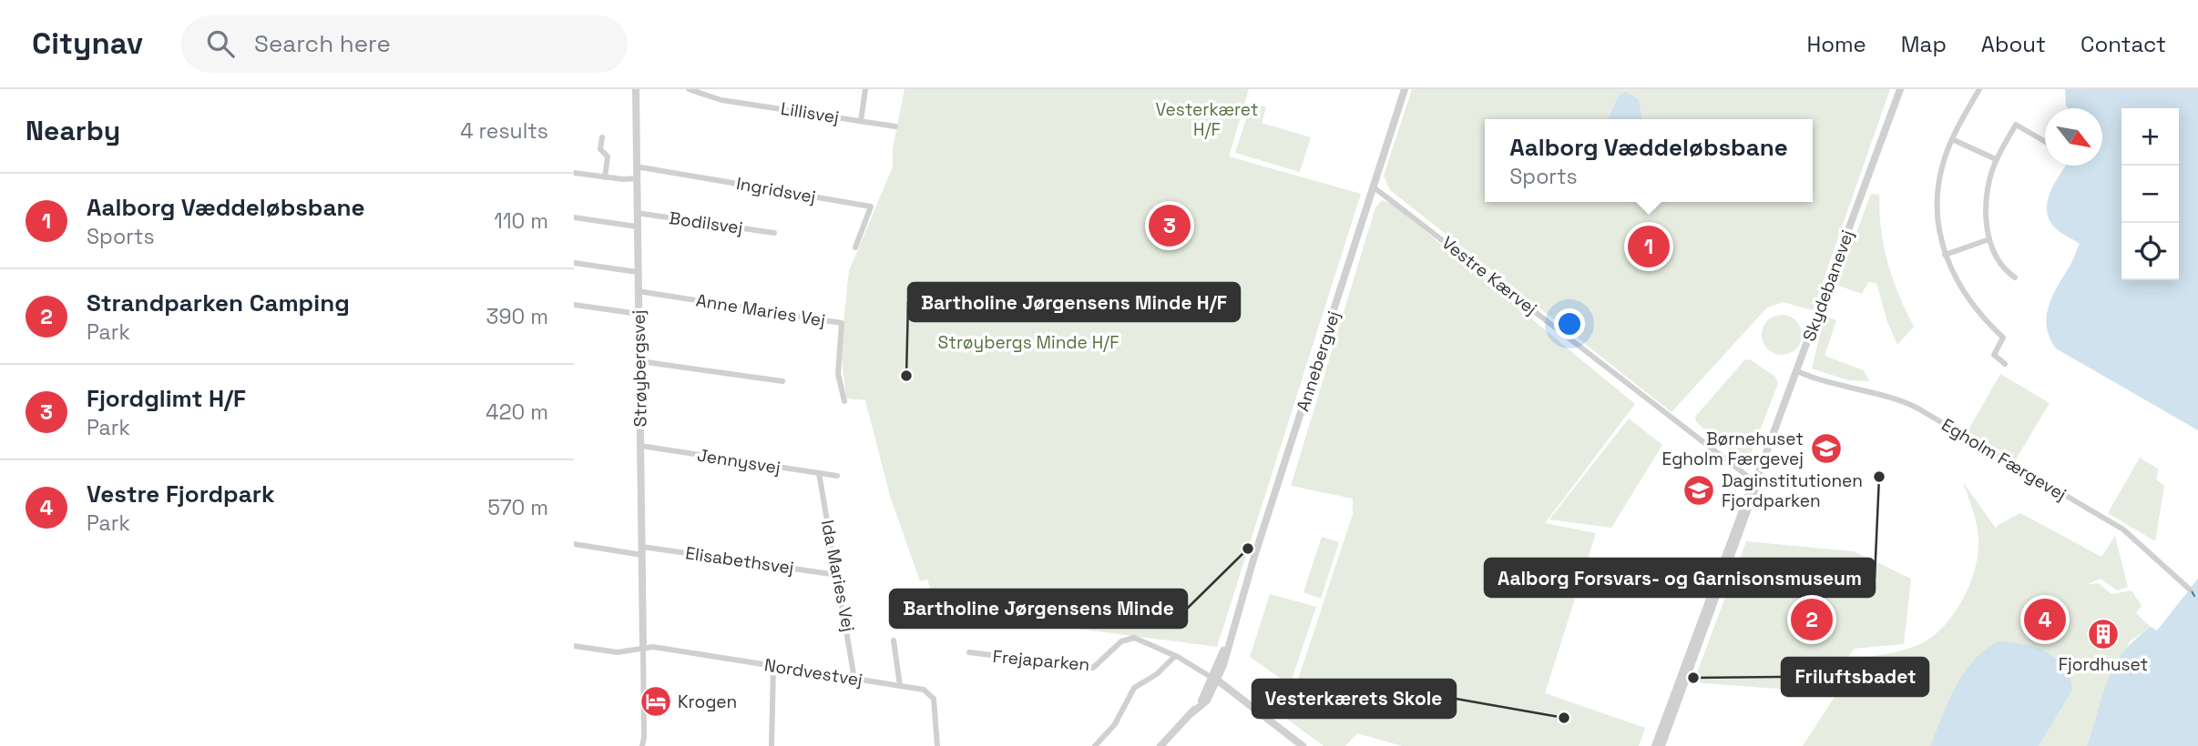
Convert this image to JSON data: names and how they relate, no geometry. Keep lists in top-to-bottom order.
{
  "streets": {
    "street": [
      "Lillisvej",
      "Ingridsvej",
      "Bodilsvej",
      "Vestre Kærvej",
      "Skydebanevej",
      "Anne Maries Vej",
      "Annebergvej",
      "Strøybergsvej",
      "Egholm Færgevej",
      "Jennysvej",
      "Elisabethsvej",
      "Ida Maries Vej",
      "Frejaparken",
      "Nordvestvej"
    ]
  },
  "crossings": [
    ["Ingridsvej", "Strøybergsvej"],
    ["Bodilsvej", "Strøybergsvej"],
    ["Vestre Kærvej", "Skydebanevej"],
    ["Vestre Kærvej", "Annebergvej"],
    ["Skydebanevej", "Egholm Færgevej"],
    ["Anne Maries Vej", "Strøybergsvej"],
    ["Annebergvej", "Frejaparken"],
    ["Strøybergsvej", "Jennysvej"],
    ["Strøybergsvej", "Elisabethsvej"],
    ["Strøybergsvej", "Nordvestvej"],
    ["Jennysvej", "Ida Maries Vej"],
    ["Elisabethsvej", "Ida Maries Vej"],
    ["Ida Maries Vej", "Nordvestvej"]
  ],
  "parks": ["Vesterkæret H/F", "Strøybergs Minde H/F"],
  "places": {
    "other": [
      "Bartholine Jørgensens Minde H/F",
      "Aalborg Forsvars- og Garnisonsmuseum",
      "Bartholine Jørgensens Minde",
      "Friluftsbadet",
      "Vesterkærets Skole"
    ],
    "school or university": ["Børnehuset Egholm Færgevej", "Daginstitutionen Fjordparken"],
    "building": ["Fjordhuset"],
    "hotel": ["Krogen"]
  },
  "north": "bottom right",
  "page": {
    "header": "Citynav",
    "search": "Search here",
    "nav": [
      "Home",
      "Map",
      "About",
      "Contact"
    ],
    "heading": ["Nearby", "4 results"],
    "map_buttons": ["+", "−"],
    "popup": ["Aalborg Væddeløbsbane", "Sports"],
    "list": [
      {
        "mark": "1",
        "name": "Aalborg Væddeløbsbane",
        "note": "Sports",
        "value": "110 m"
      },
      {
        "mark": "2",
        "name": "Strandparken Camping",
        "note": "Park",
        "value": "390 m"
      },
      {
        "mark": "3",
        "name": "Fjordglimt H/F",
        "note": "Park",
        "value": "420 m"
      },
      {
        "mark": "4",
        "name": "Vestre Fjordpark",
        "note": "Park",
        "value": "570 m"
      }
    ],
    "pins": [
      "3",
      "1",
      "2",
      "4"
    ]
  }
}
